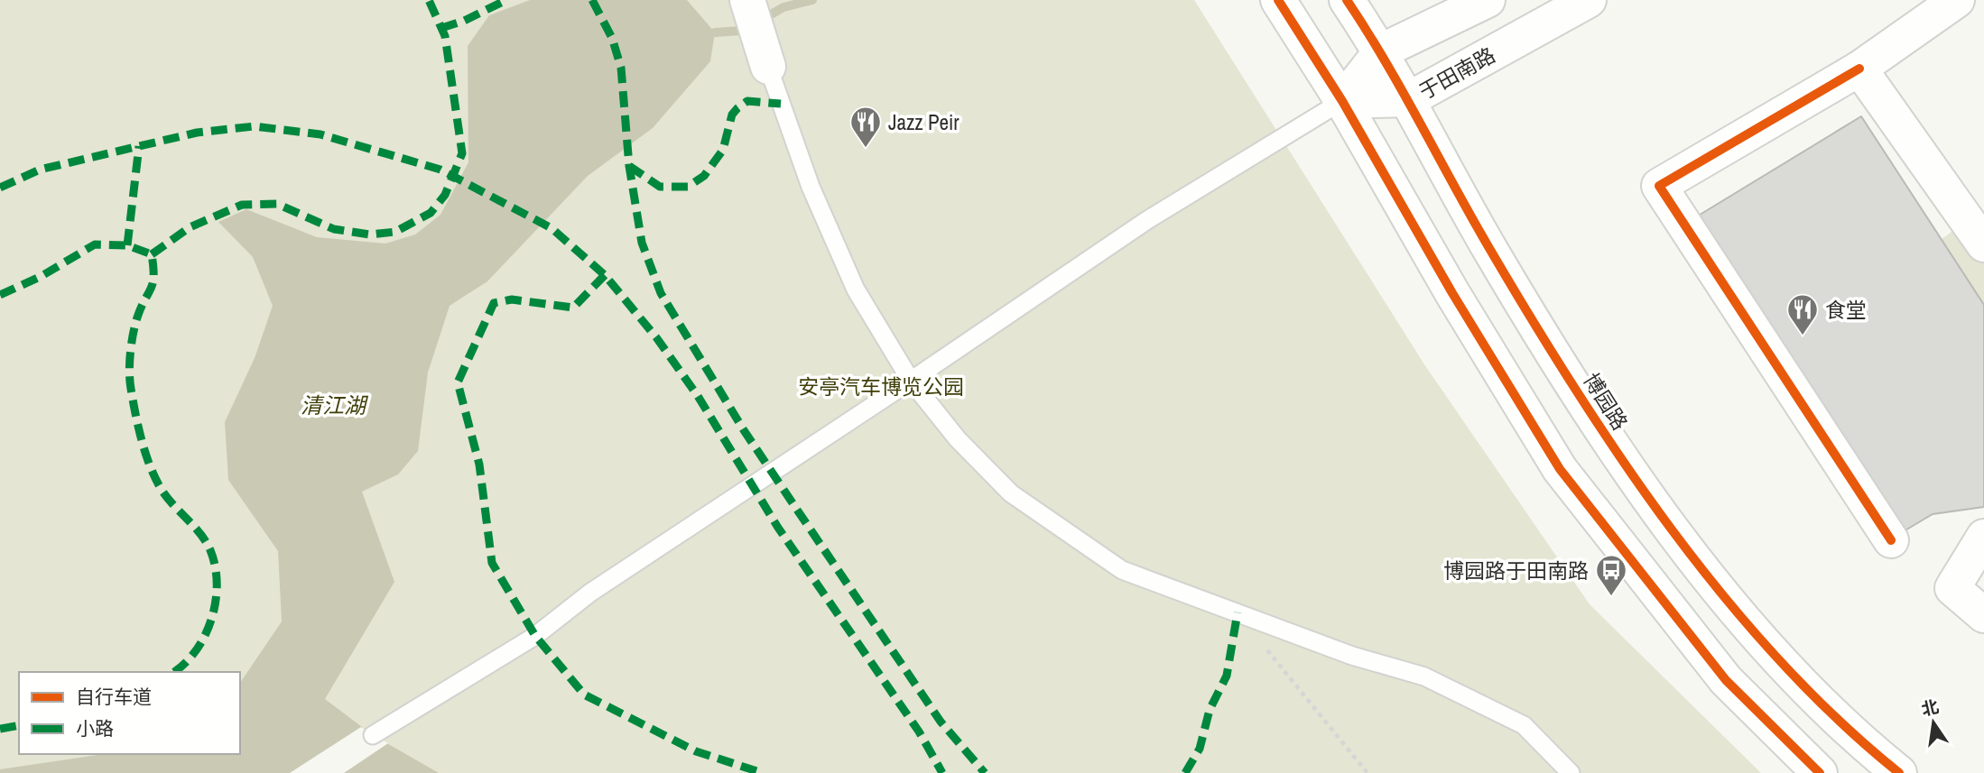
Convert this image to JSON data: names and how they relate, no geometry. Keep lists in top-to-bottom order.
{
  "streets": {
    "main road": ["于田南路", "博园路"]
  },
  "crossings": [
    ["于田南路", "博园路"]
  ],
  "water": ["清江湖"],
  "parks": ["安亭汽车博览公园"],
  "places": {
    "restaurant": ["Jazz Peir", "食堂"],
    "bus stop": ["博园路于田南路"]
  },
  "legend": ["自行车道", "小路"],
  "north": "top"
}
